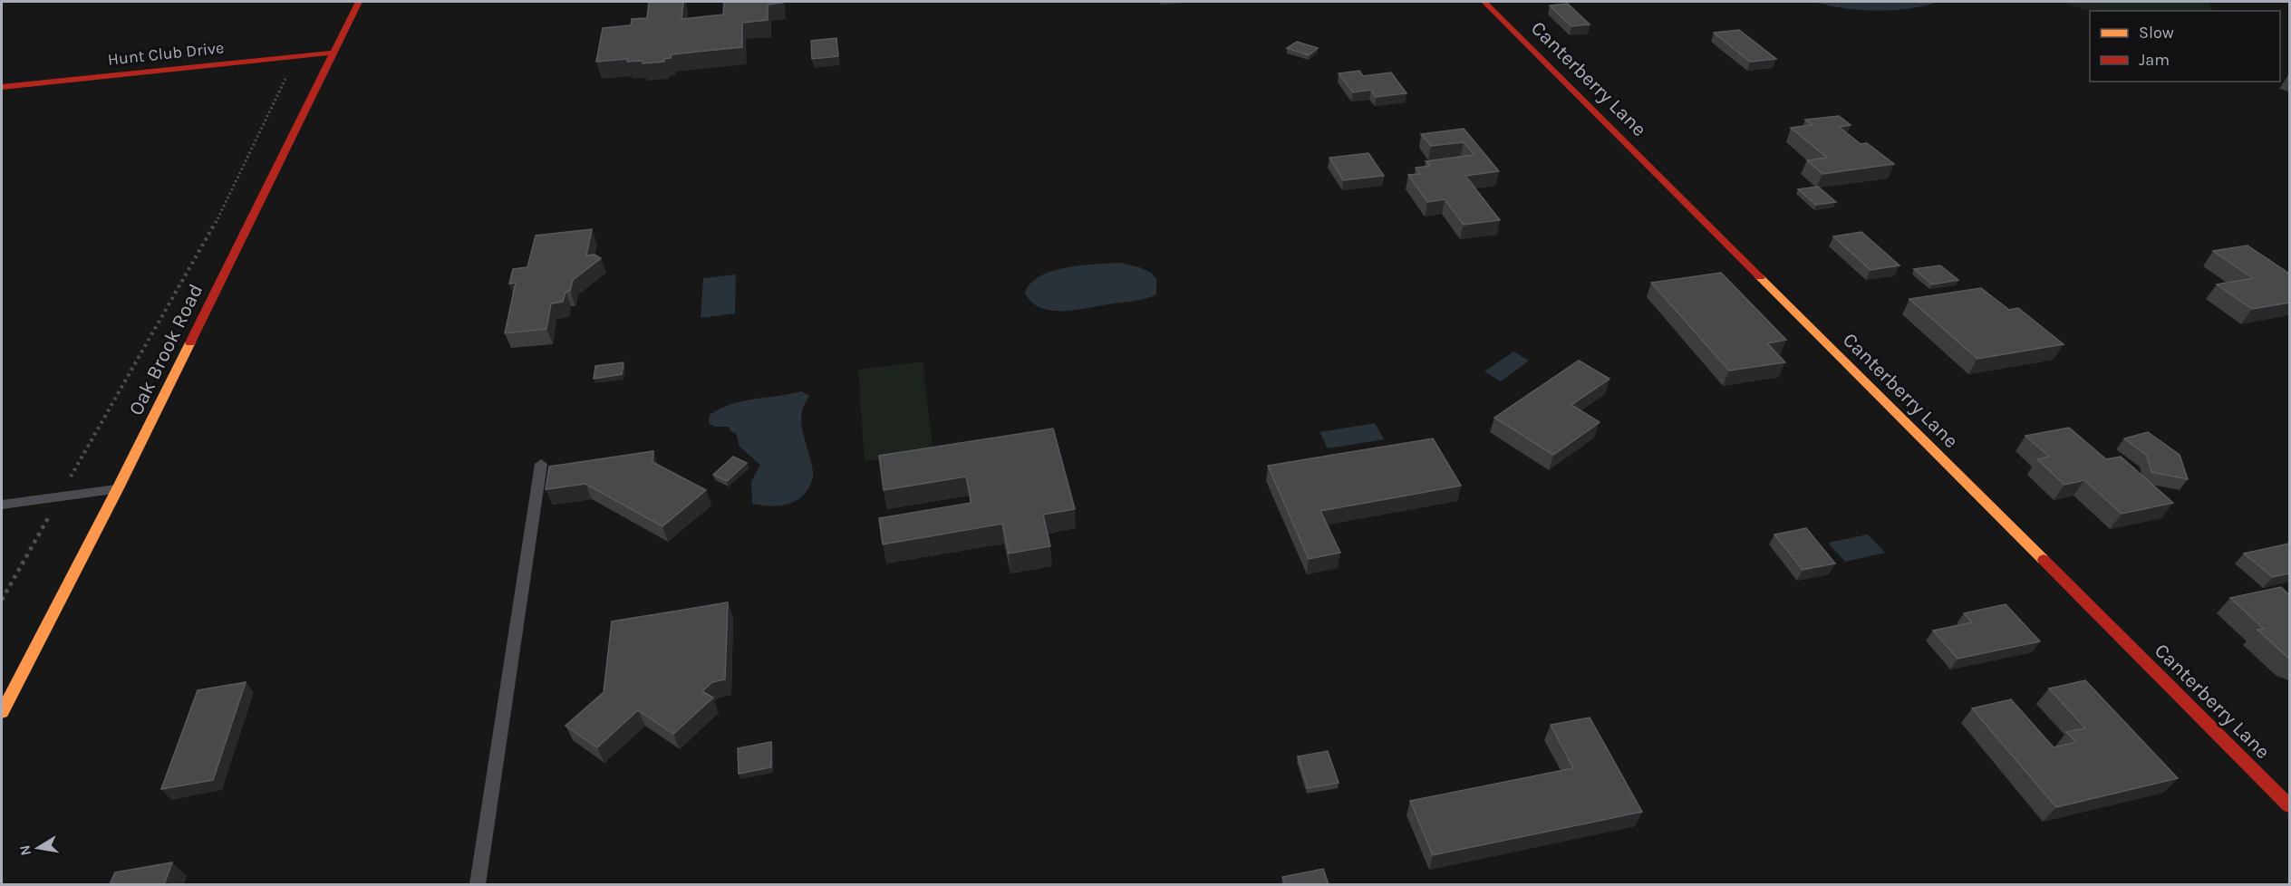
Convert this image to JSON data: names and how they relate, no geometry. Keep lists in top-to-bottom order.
{
  "streets": {
    "street": ["Hunt Club Drive", "Canterberry Lane", "Oak Brook Road"]
  },
  "crossings": [
    ["Hunt Club Drive", "Oak Brook Road"]
  ],
  "legend": ["Slow", "Jam"],
  "north": "left"
}
